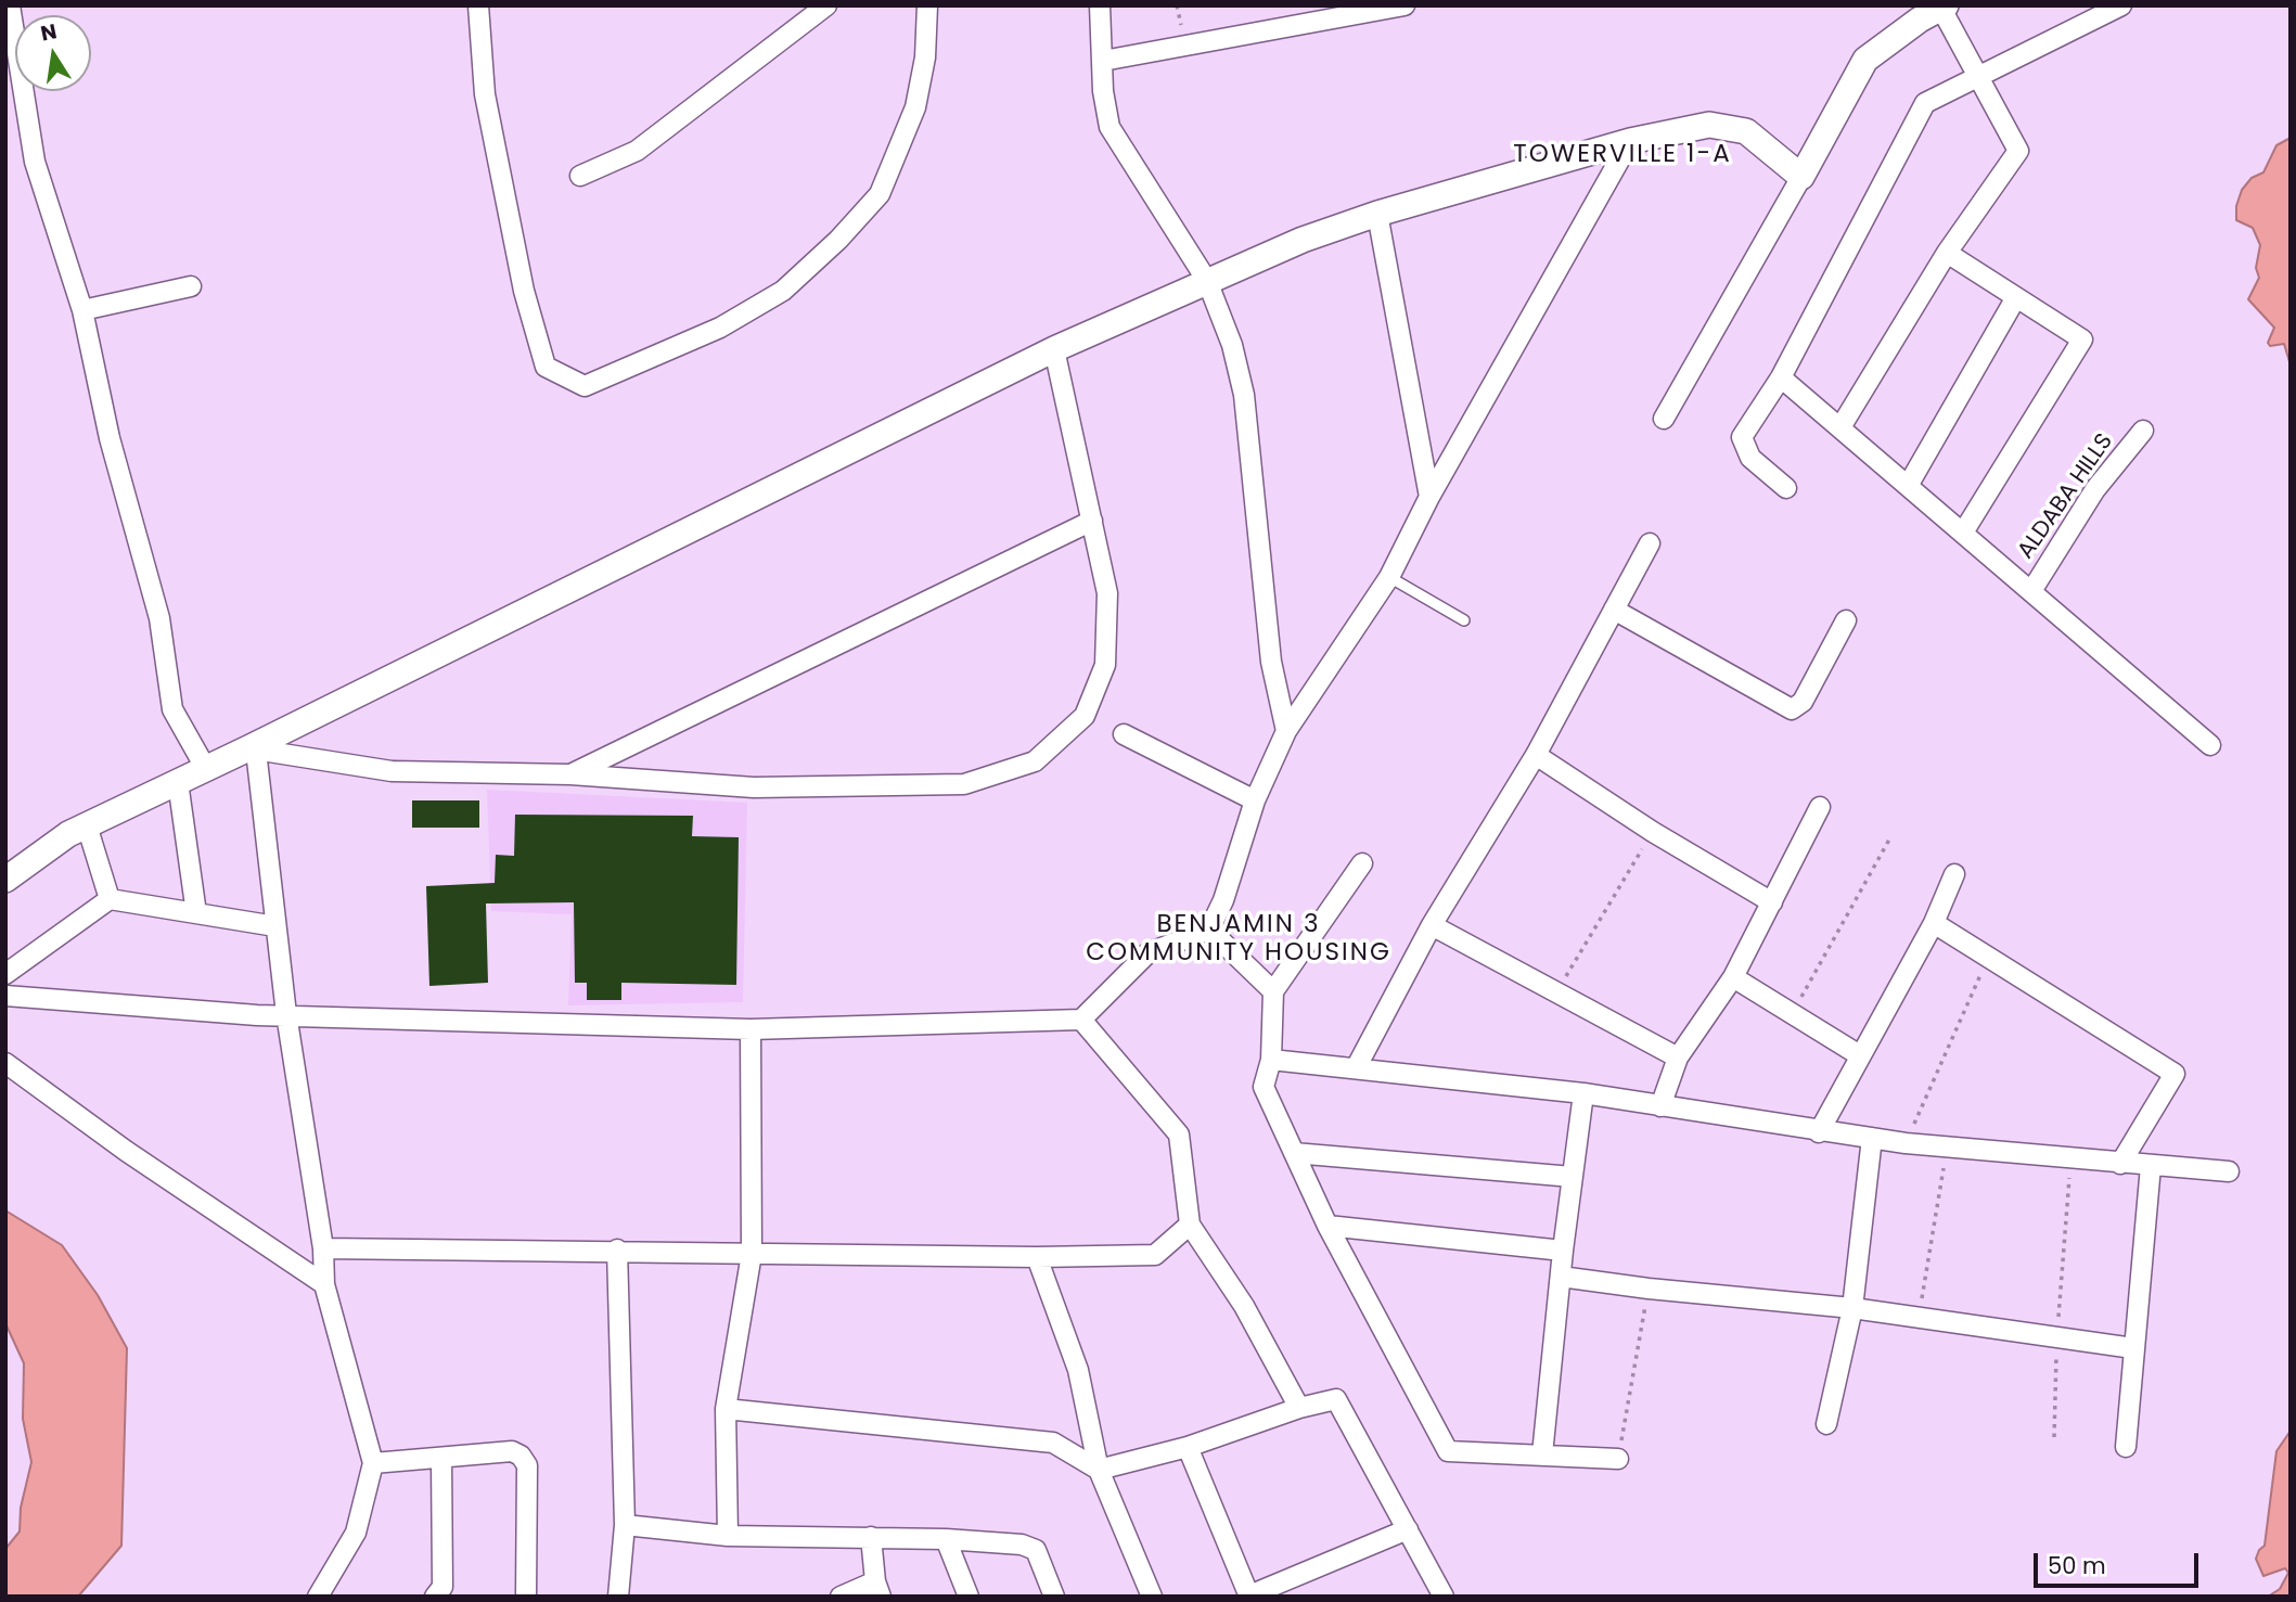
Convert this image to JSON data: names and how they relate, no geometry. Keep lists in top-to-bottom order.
{
  "streets": {
    "street": ["ALDABA HILLS"]
  },
  "districts": ["TOWERVILLE 1-A", "BENJAMIN 3 COMMUNITY HOUSING"],
  "scale_bar": "50 m",
  "north": "top"
}
